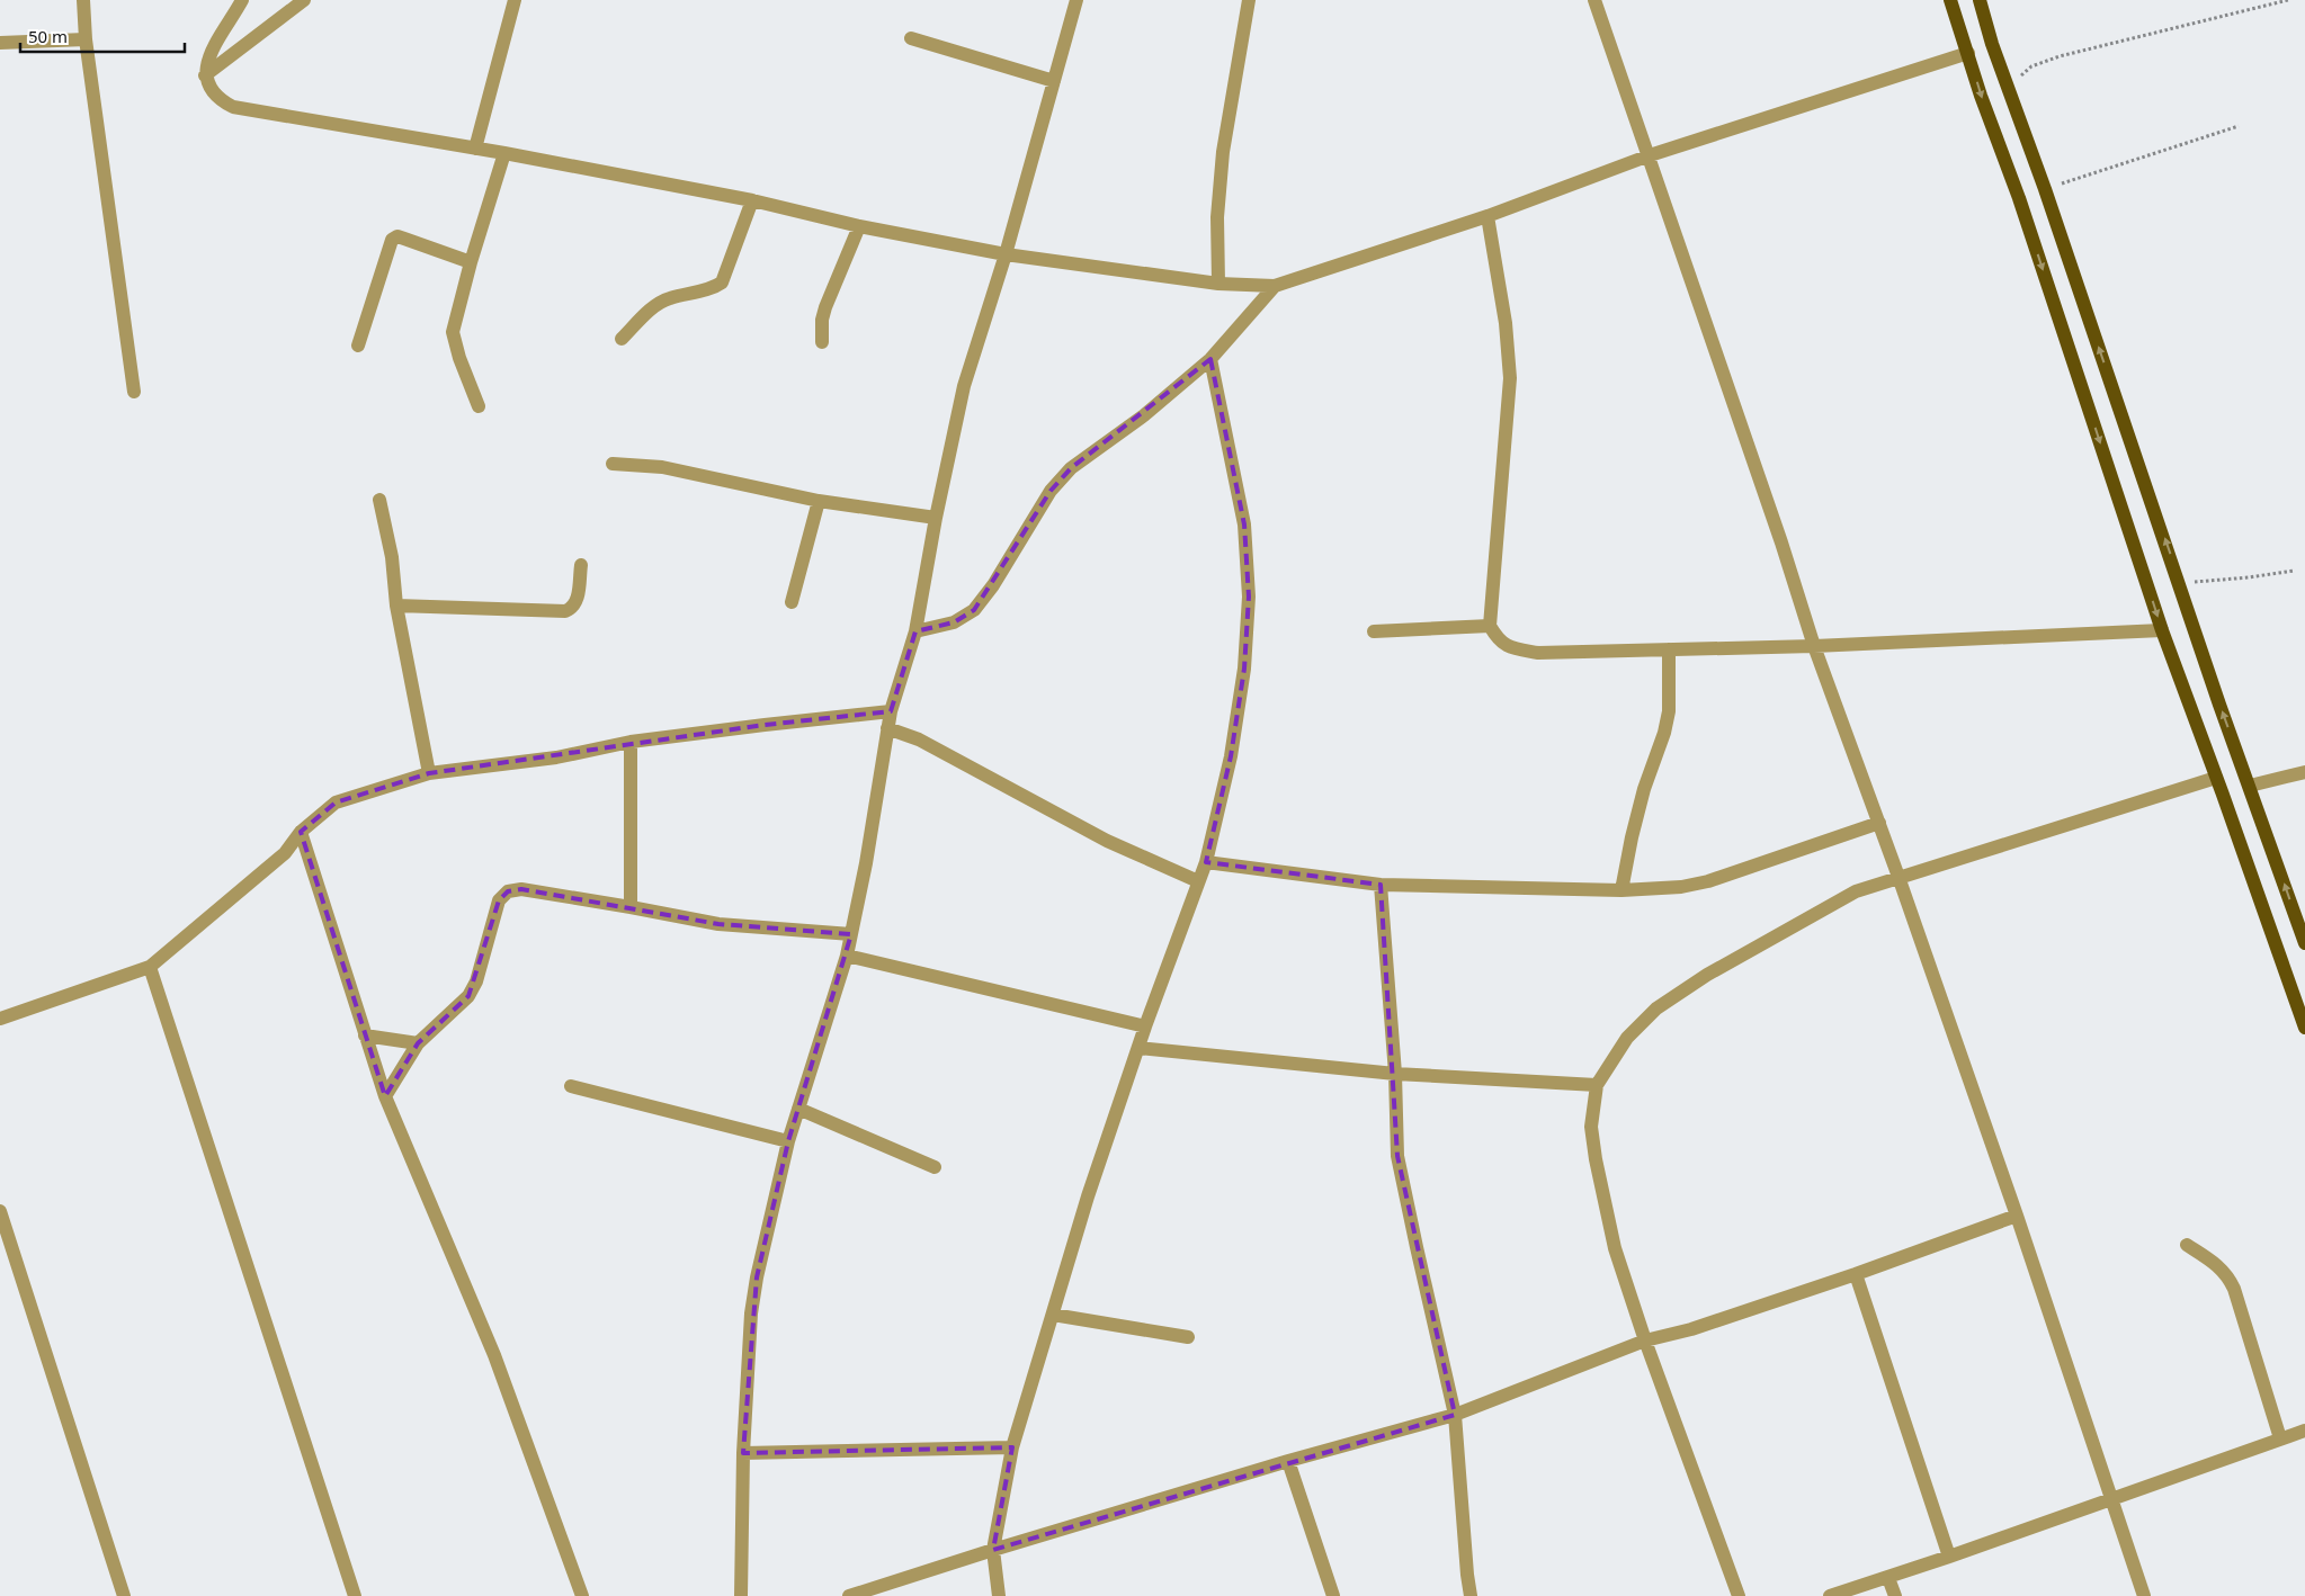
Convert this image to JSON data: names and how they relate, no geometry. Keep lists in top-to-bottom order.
{
  "scale_bar": "50 m"
}
